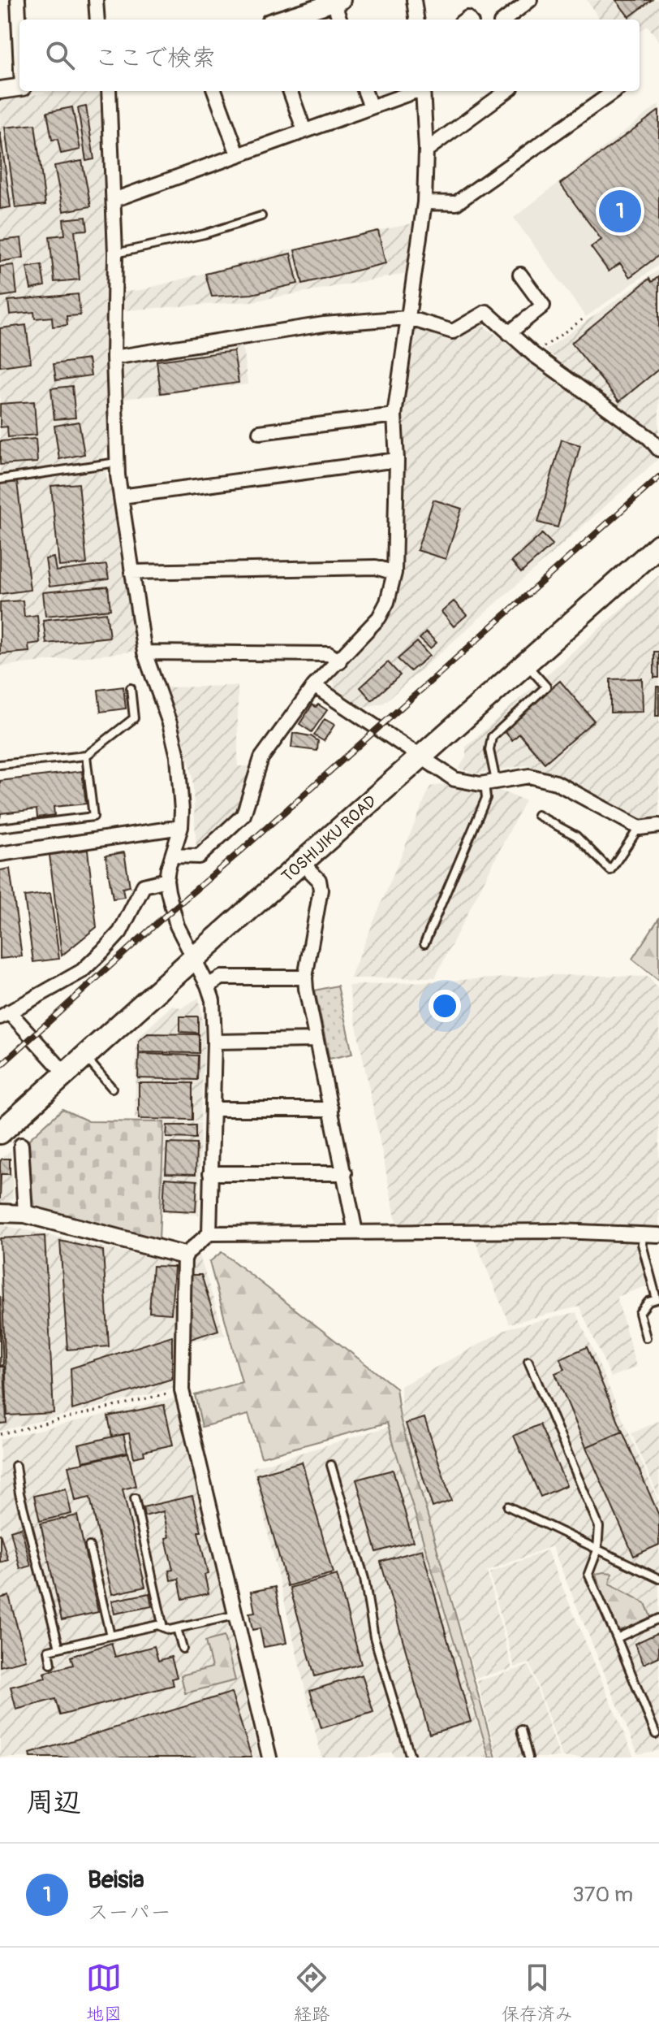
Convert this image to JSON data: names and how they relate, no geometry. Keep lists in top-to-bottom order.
{
  "streets": {
    "main road": ["TOSHIJIKU ROAD"]
  },
  "page": {
    "search": "ここで検索",
    "pins": "1",
    "heading": "周辺",
    "list": [
      {
        "mark": "1",
        "name": "Beisia",
        "note": "スーパー",
        "value": "370 m"
      }
    ],
    "nav": ["地図", "経路", "保存済み"]
  }
}
